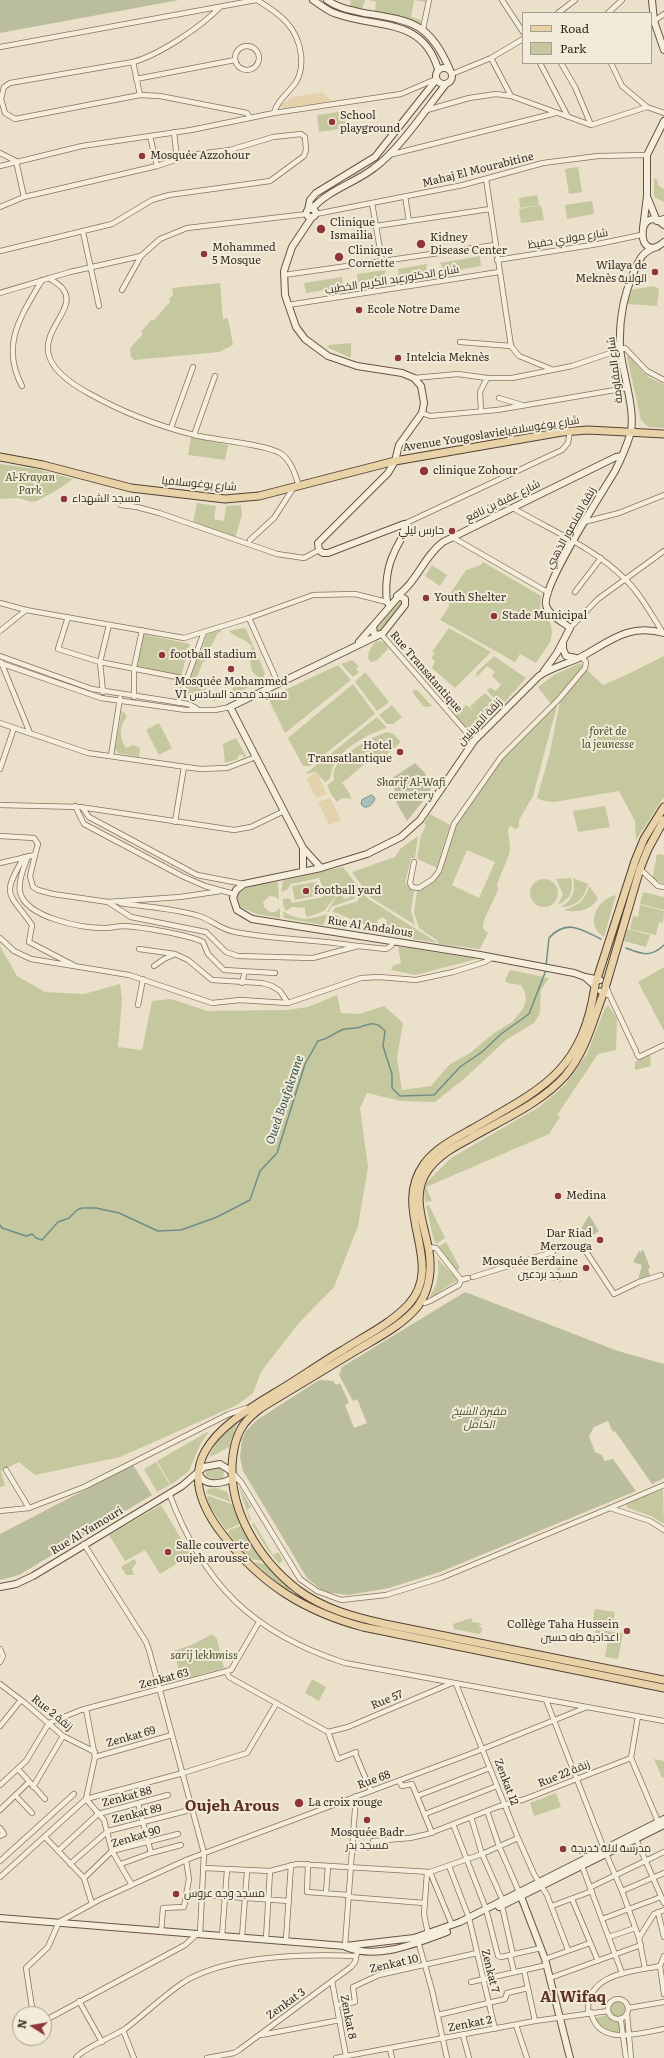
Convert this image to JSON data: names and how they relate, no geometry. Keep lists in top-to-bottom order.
{
  "streets": {
    "main road": [
      "شارع المقاومة",
      "Avenue Yougoslavieشارع يوغوسلافيا",
      "شارع يوغوسلافيا",
      "شارع عقبة بن نافع",
      "زنقة المنصور الذهبي",
      "زنقة المرينيين",
      "Rue Al Andalous",
      "Rue Al Yamouri"
    ],
    "street": [
      "Mahaj El Mourabitine",
      "شارع مولاي حفيظ",
      "شارع الدكتورعبد الكريم الخطيب",
      "Rue Transatantique",
      "Zenkat 63",
      "Rue 57",
      "Rue 2 زنقة",
      "Zenkat 69",
      "Rue 22 زنقة",
      "Rue 68",
      "Zenkat 12",
      "Zenkat 88",
      "Zenkat 89",
      "Zenkat 90",
      "Zenkat 10",
      "Zenkat 7",
      "Zenkat 3",
      "Zenkat 8",
      "Zenkat 2"
    ]
  },
  "crossings": [
    ["شارع مولاي حفيظ", "شارع المقاومة"],
    ["شارع المقاومة", "Avenue Yougoslavieشارع يوغوسلافيا"],
    ["شارع المقاومة", "زنقة المنصور الذهبي"],
    ["Avenue Yougoslavieشارع يوغوسلافيا", "شارع يوغوسلافيا"],
    ["Avenue Yougoslavieشارع يوغوسلافيا", "زنقة المنصور الذهبي"],
    ["شارع عقبة بن نافع", "زنقة المنصور الذهبي"],
    ["Rue Transatantique", "زنقة المرينيين"],
    ["Zenkat 63", "Rue 2 زنقة"],
    ["Rue 57", "Zenkat 12"],
    ["Rue 2 زنقة", "Zenkat 69"],
    ["Rue 22 زنقة", "Zenkat 12"],
    ["Rue 68", "Zenkat 12"],
    ["Zenkat 10", "Zenkat 8"],
    ["Zenkat 7", "Zenkat 2"],
    ["Zenkat 3", "Zenkat 8"],
    ["Zenkat 8", "Zenkat 2"]
  ],
  "districts": ["Oujeh Arous", "Al Wifaq"],
  "water": ["Oued Boufakrane"],
  "parks": [
    "Al-Krayan Park",
    "forêt de la jeunesse",
    "Sharif Al-Wafi cemetery",
    "مقبرة الشيخ الكامل",
    "sarij lekhmiss"
  ],
  "places": [
    "School playground",
    "Mosquée Azzohour",
    "Clinique Ismailia",
    "Kidney Disease Center",
    "Mohammed 5 Mosque",
    "Clinique Cornette",
    "Wilaya de Meknès الولاية",
    "Ecole Notre Dame",
    "Intelcia Meknès",
    "clinique Zohour",
    "مسجد الشهداء",
    "حارس ليلي",
    "Youth Shelter",
    "Stade Municipal",
    "football stadium",
    "Mosquée Mohammed VI مسجد محمد السادس",
    "Hotel Transatlantique",
    "football yard",
    "Medina",
    "Dar Riad Merzouga",
    "Mosquée Berdaine مسجد بردعين",
    "Salle couverte oujeh arousse",
    "Collège Taha Hussein اعدادية طه حسين",
    "La croix rouge",
    "Mosquée Badr مسجد بدر",
    "مدرسة لالة خديجة",
    "مسجد وجه عروس"
  ],
  "legend": ["Road", "Park"],
  "north": "left"
}
